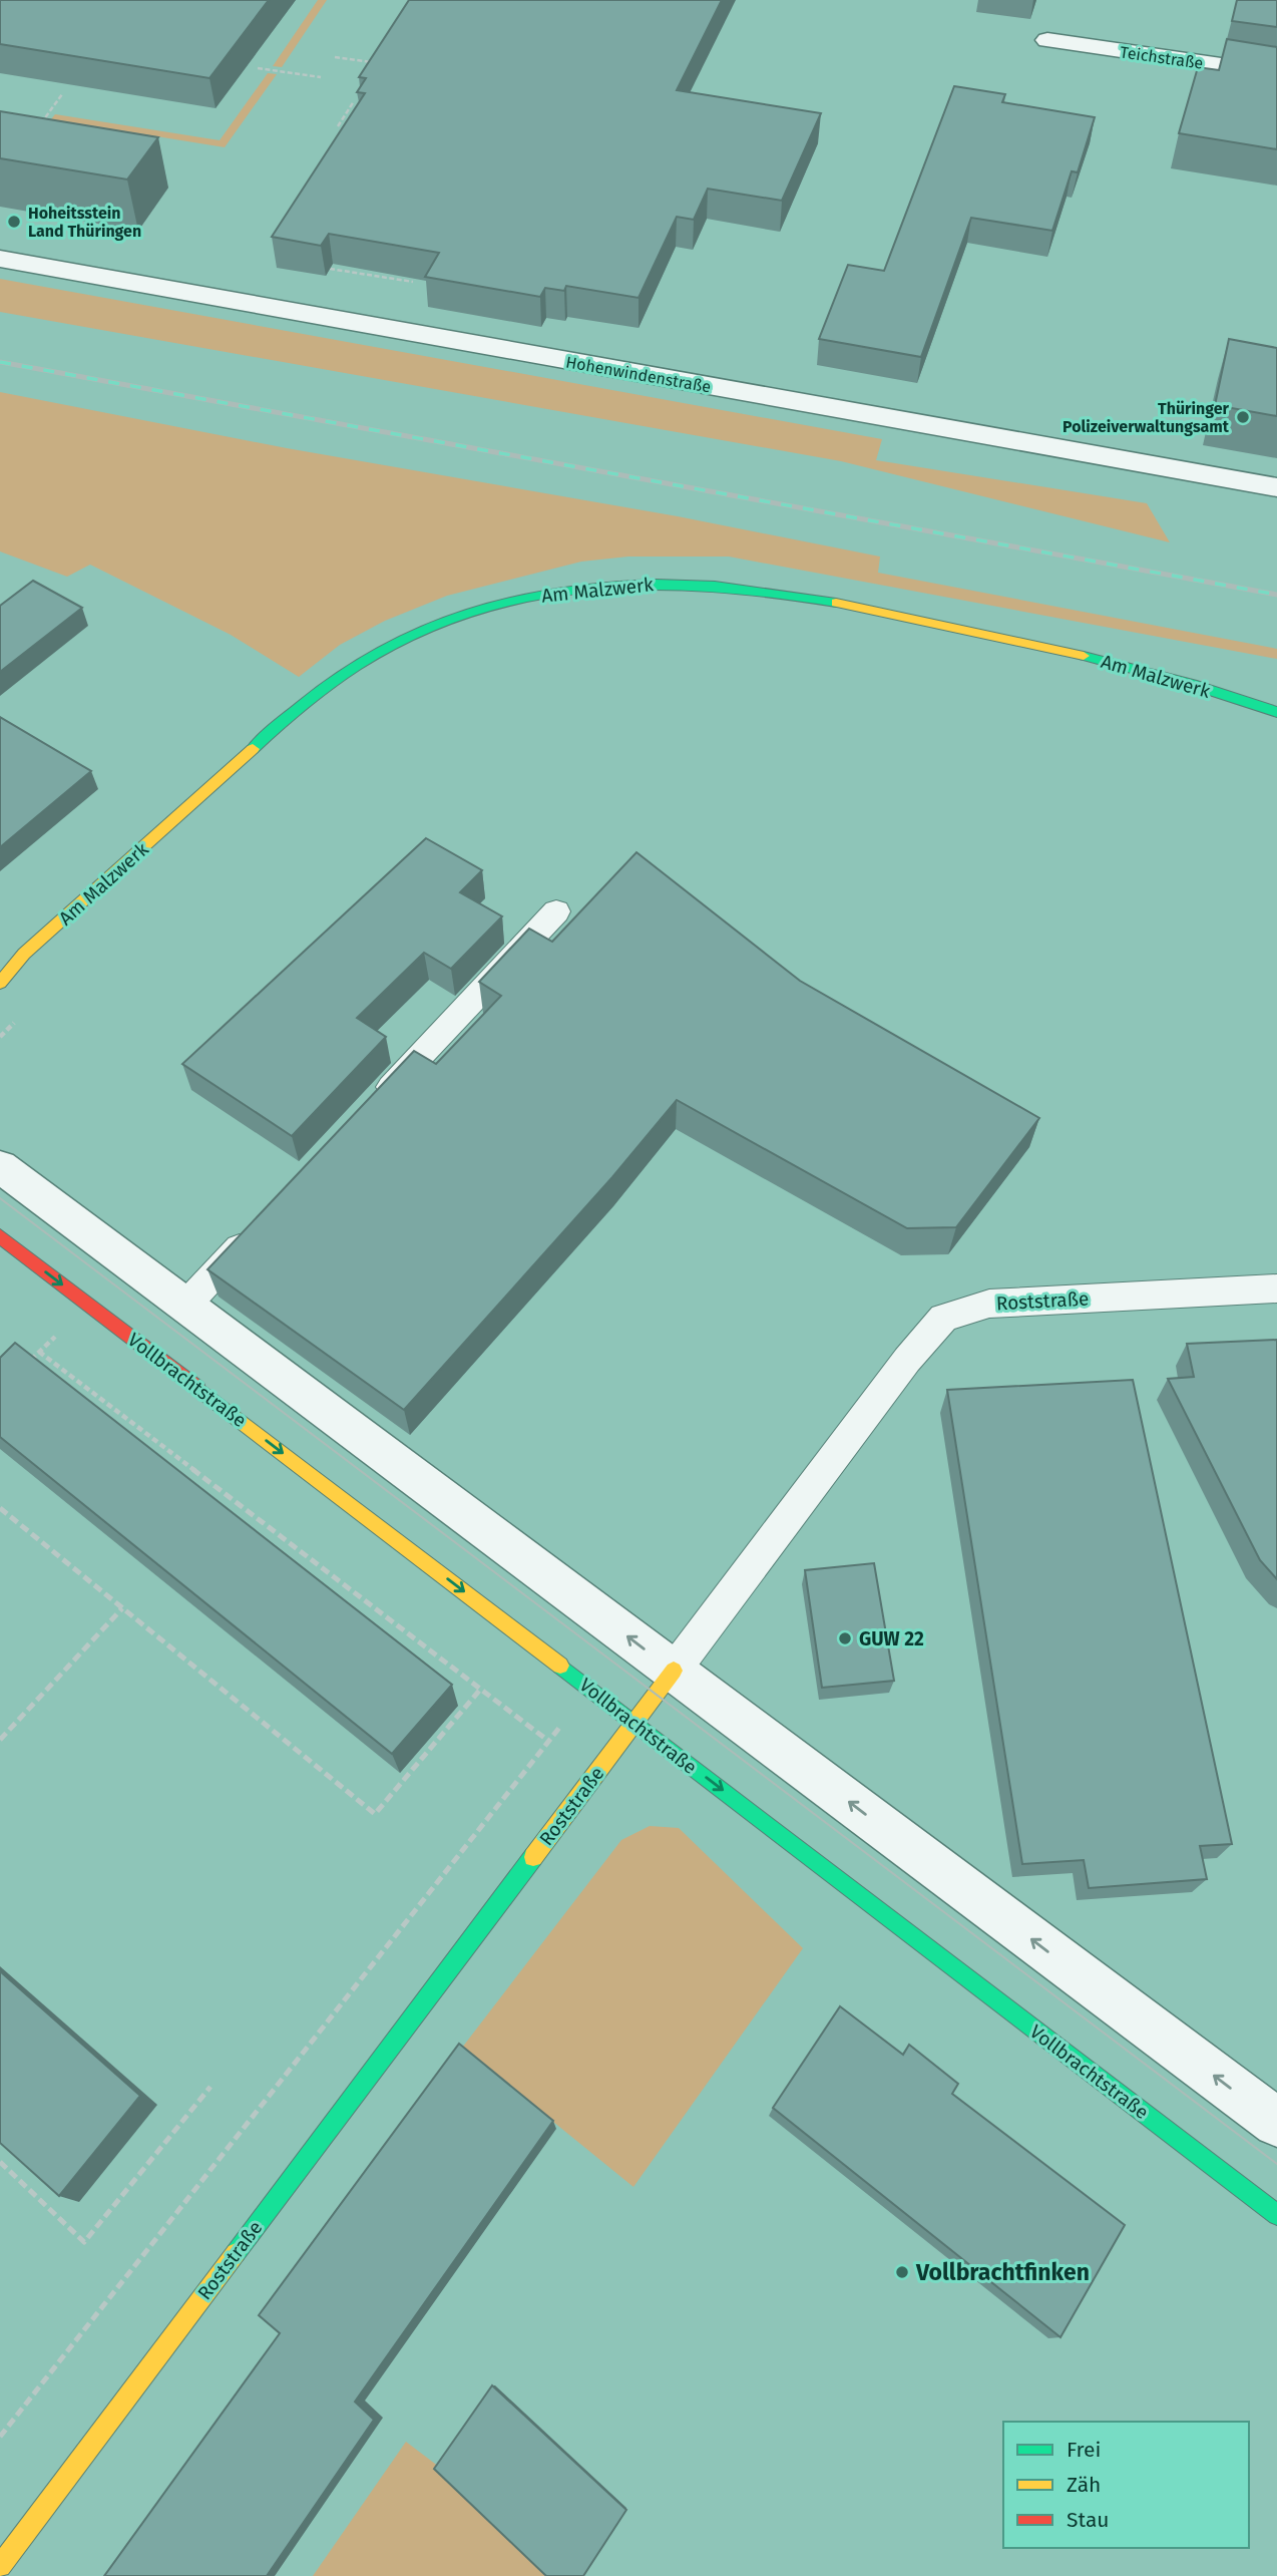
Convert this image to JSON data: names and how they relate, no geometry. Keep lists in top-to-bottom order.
{
  "streets": {
    "street": [
      "Teichstraße",
      "Hohenwindenstraße",
      "Am Malzwerk",
      "Roststraße",
      "Vollbrachtstraße"
    ]
  },
  "crossings": [
    ["Roststraße", "Vollbrachtstraße"]
  ],
  "places": [
    "Hoheitsstein Land Thüringen",
    "Thüringer Polizeiverwaltungsamt",
    "GUW 22",
    "Vollbrachtfinken"
  ],
  "legend": ["Frei", "Zäh", "Stau"]
}
